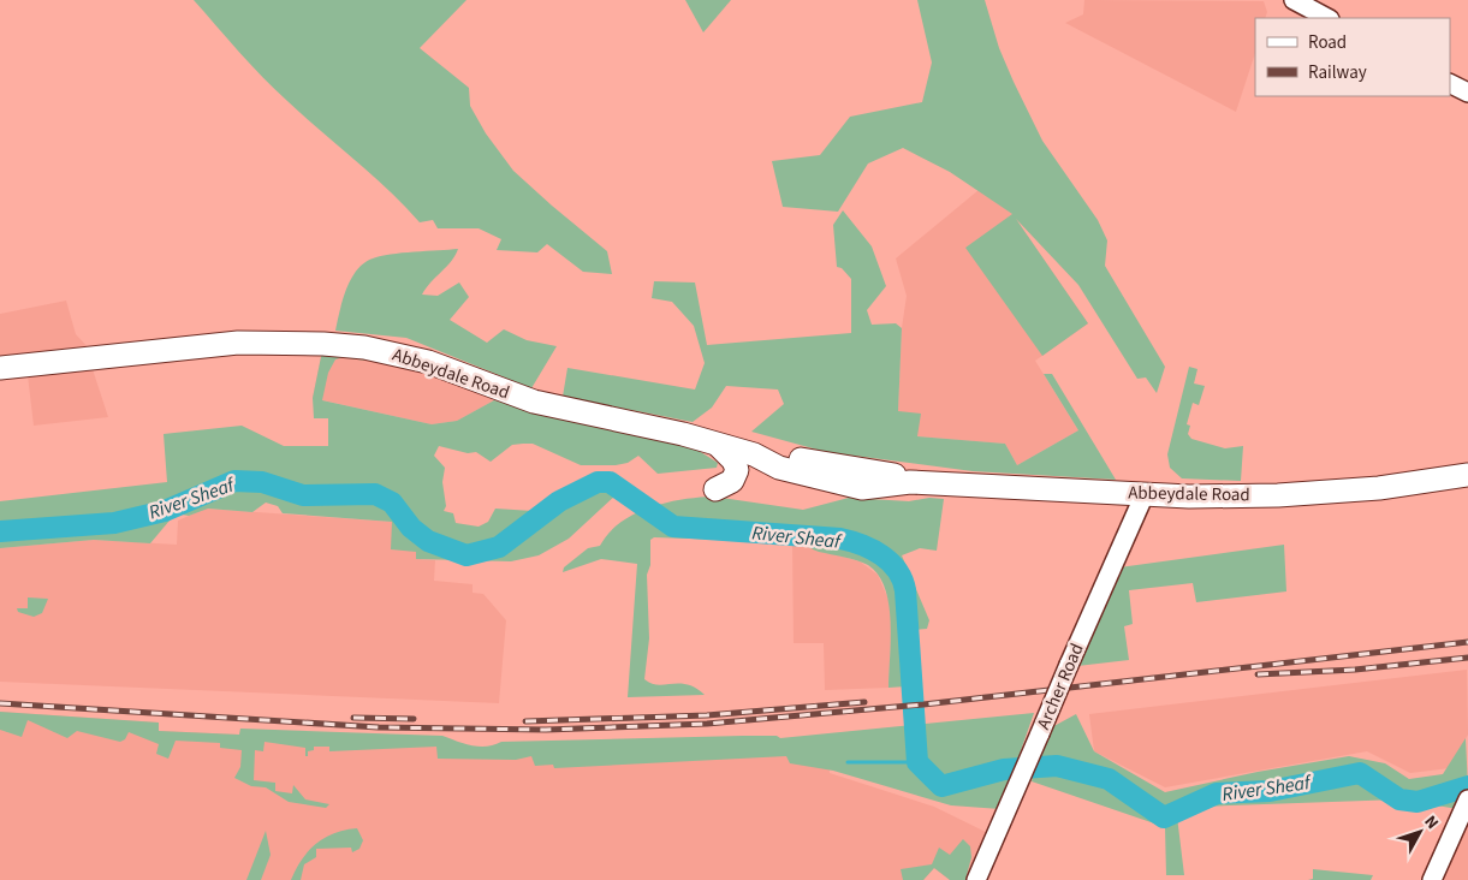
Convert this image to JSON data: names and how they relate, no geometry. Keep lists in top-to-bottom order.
{
  "streets": {
    "main road": ["Abbeydale Road"],
    "street": ["Archer Road"]
  },
  "crossings": [
    ["Abbeydale Road", "Archer Road"]
  ],
  "water": ["River Sheaf"],
  "legend": ["Road", "Railway"],
  "north": "top right"
}
